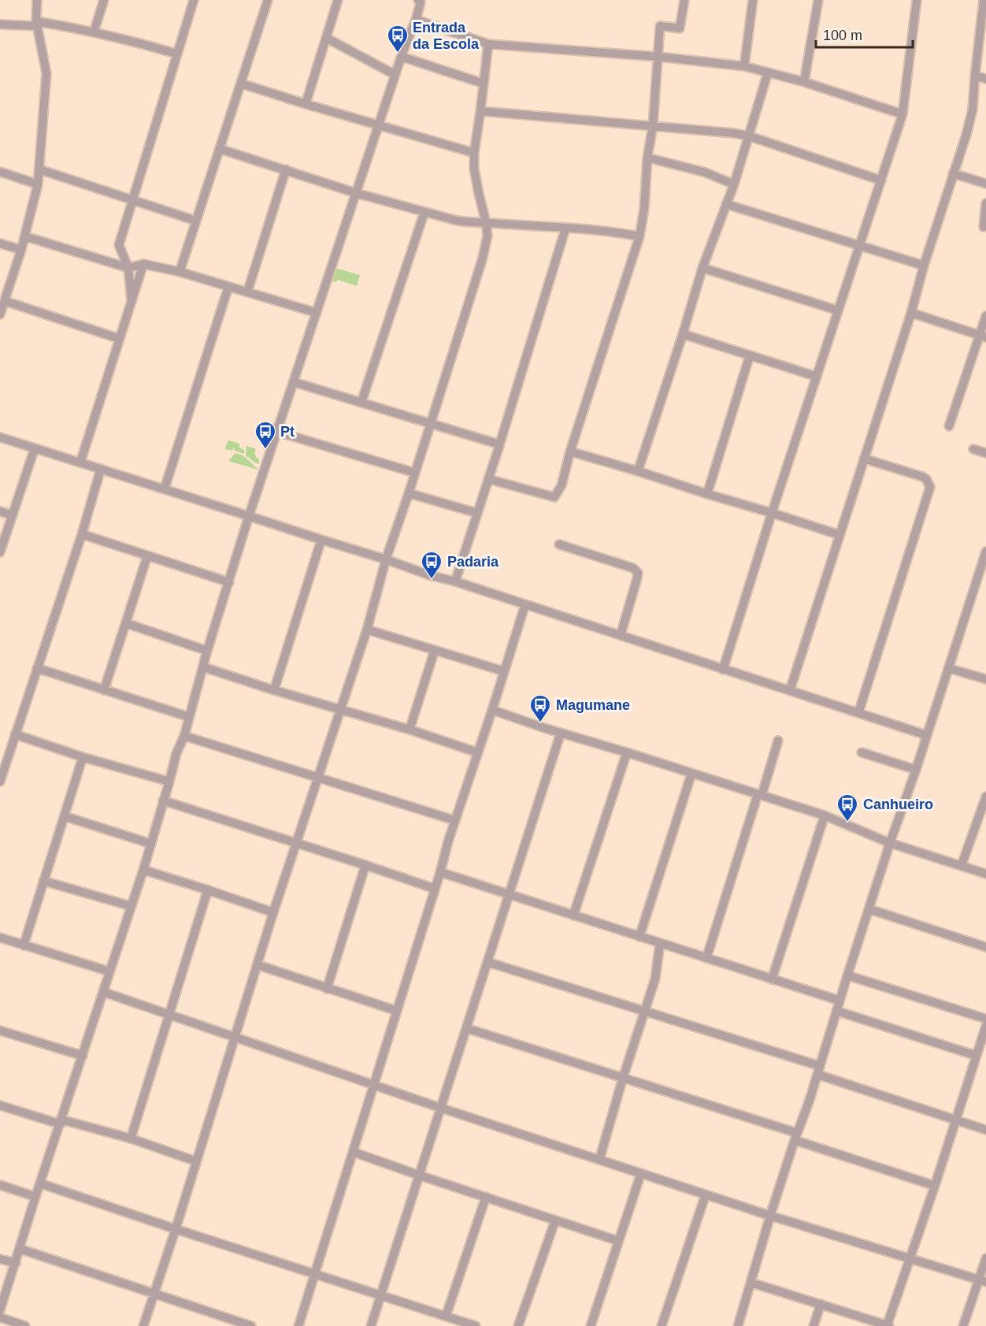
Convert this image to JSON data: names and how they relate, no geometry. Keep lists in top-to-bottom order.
{
  "places": {
    "bus stop": [
      "Entrada da Escola",
      "Pt",
      "Padaria",
      "Magumane",
      "Canhueiro"
    ]
  },
  "scale_bar": "100 m"
}
